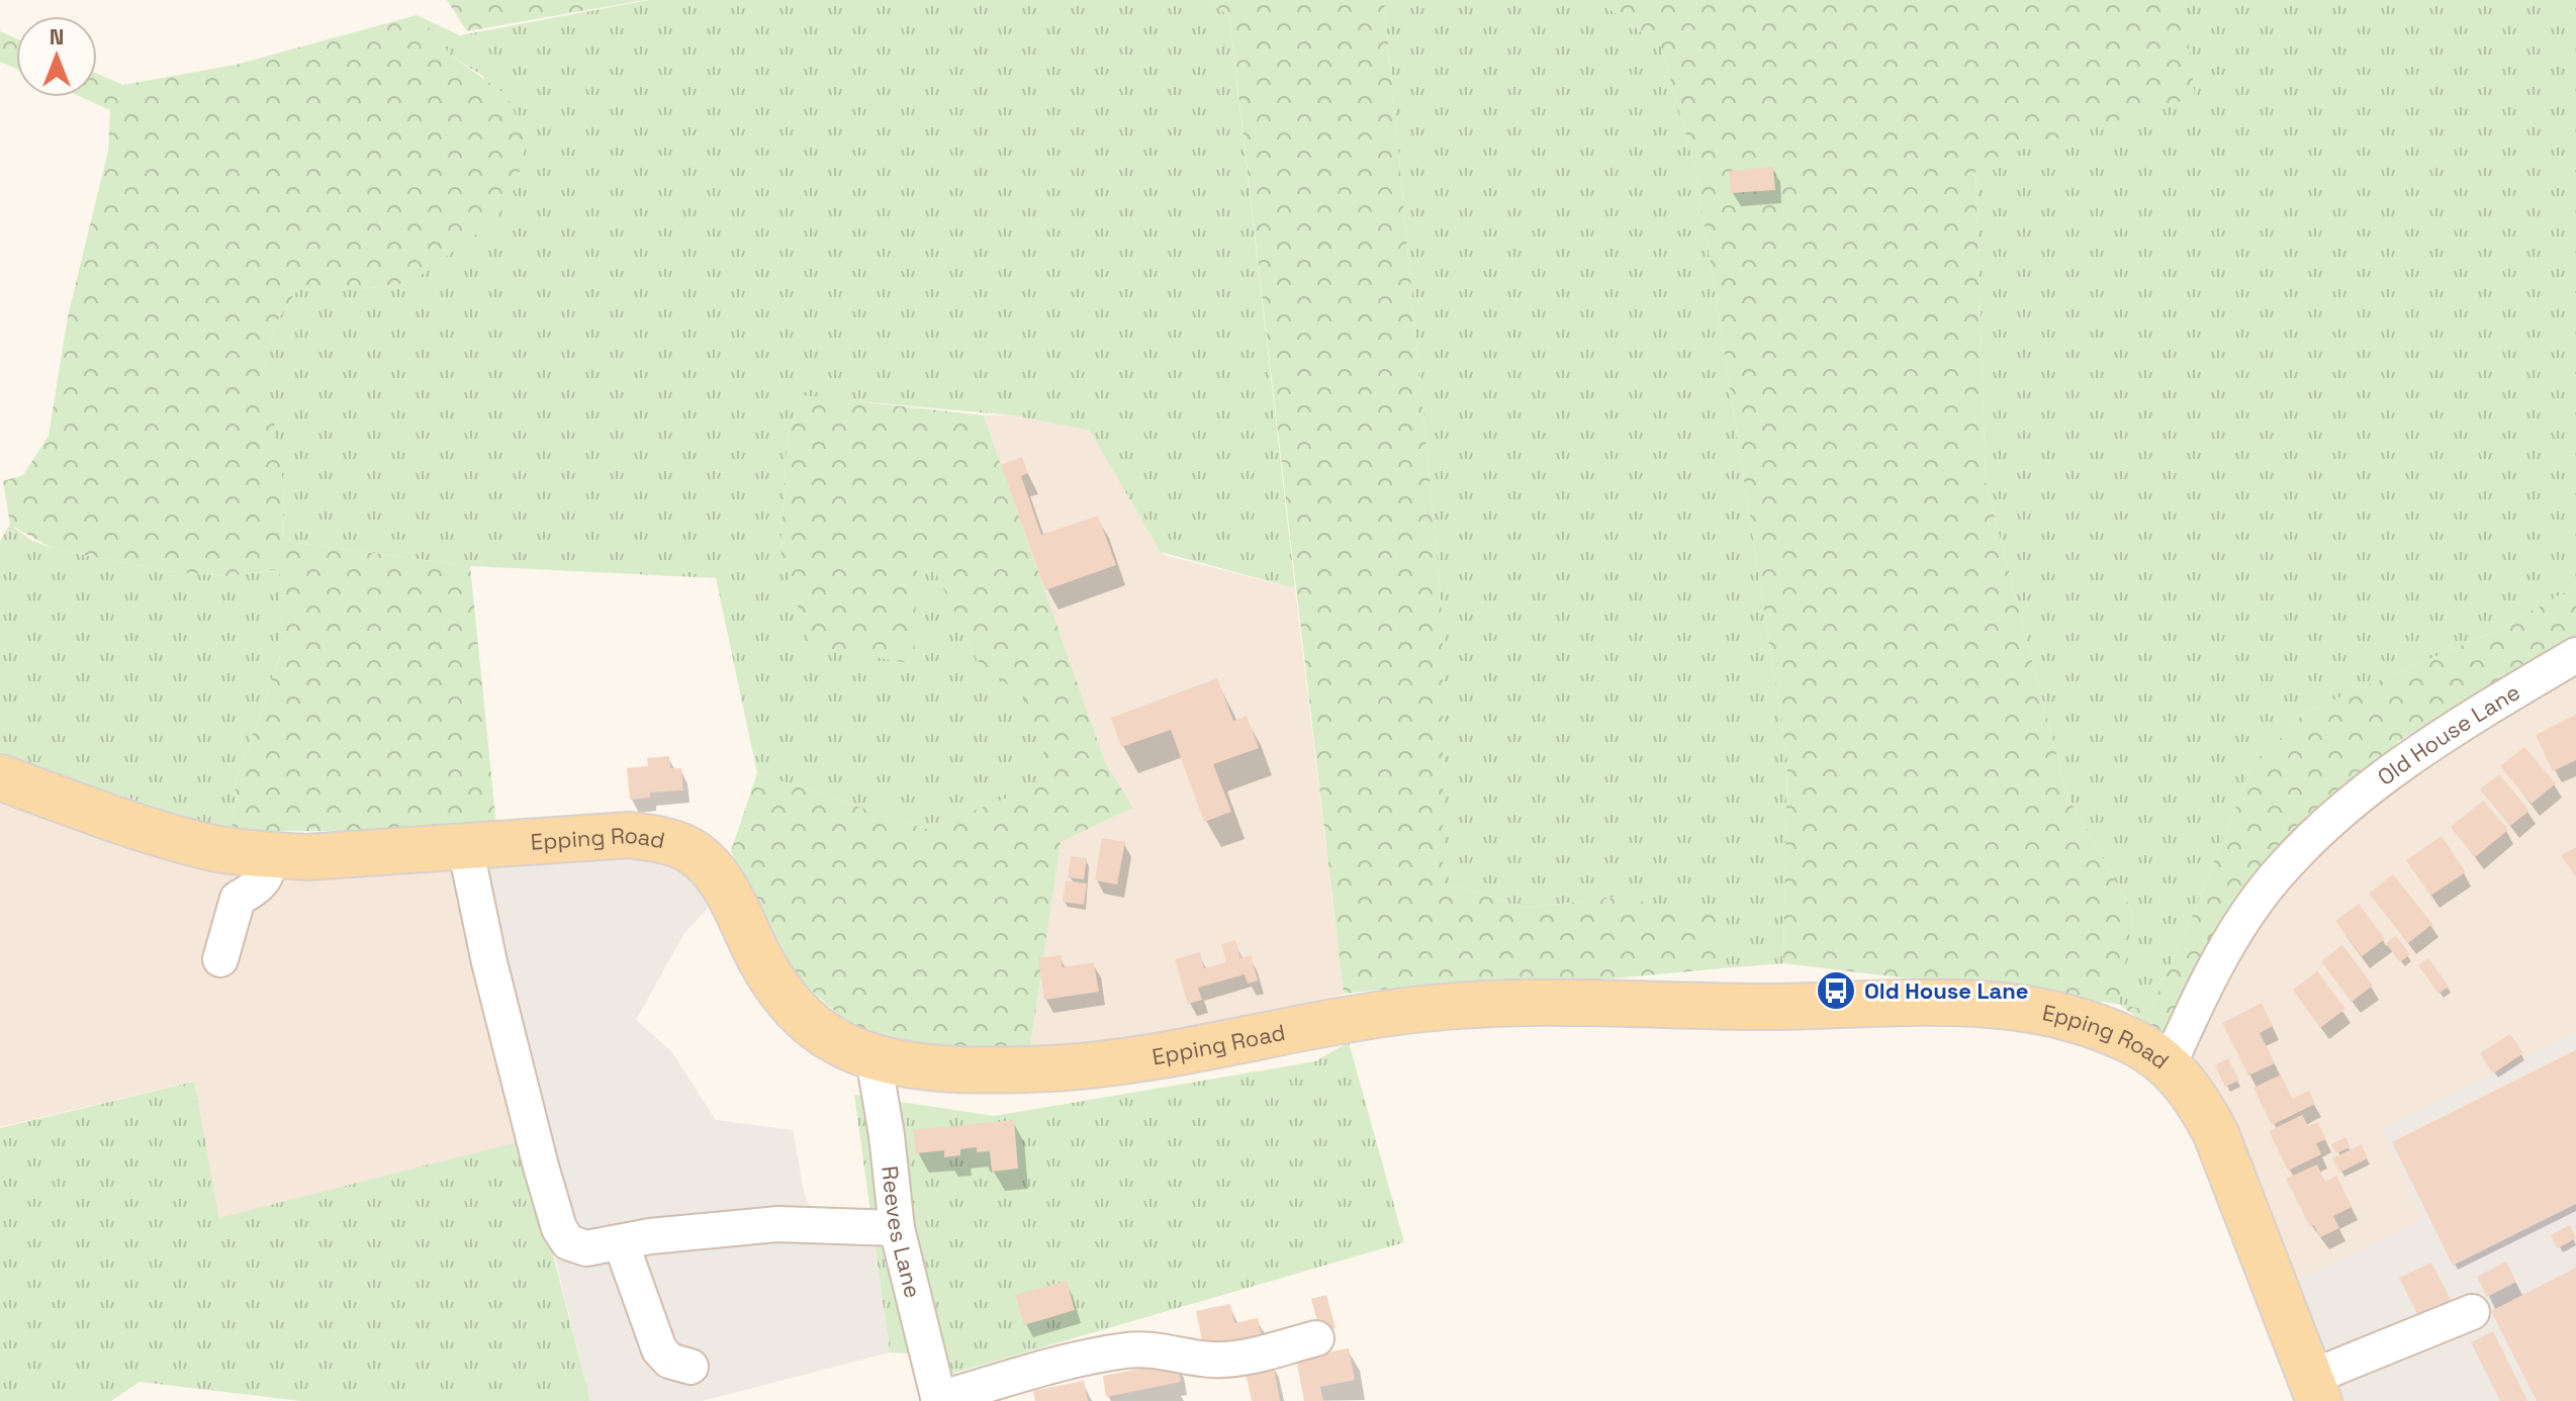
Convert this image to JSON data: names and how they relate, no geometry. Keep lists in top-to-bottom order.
{
  "streets": {
    "main road": ["Epping Road"],
    "street": ["Old House Lane", "Reeves Lane"]
  },
  "crossings": [
    ["Old House Lane", "Epping Road"],
    ["Epping Road", "Reeves Lane"]
  ],
  "places": {
    "bus stop": ["Old House Lane"]
  },
  "north": "top"
}
